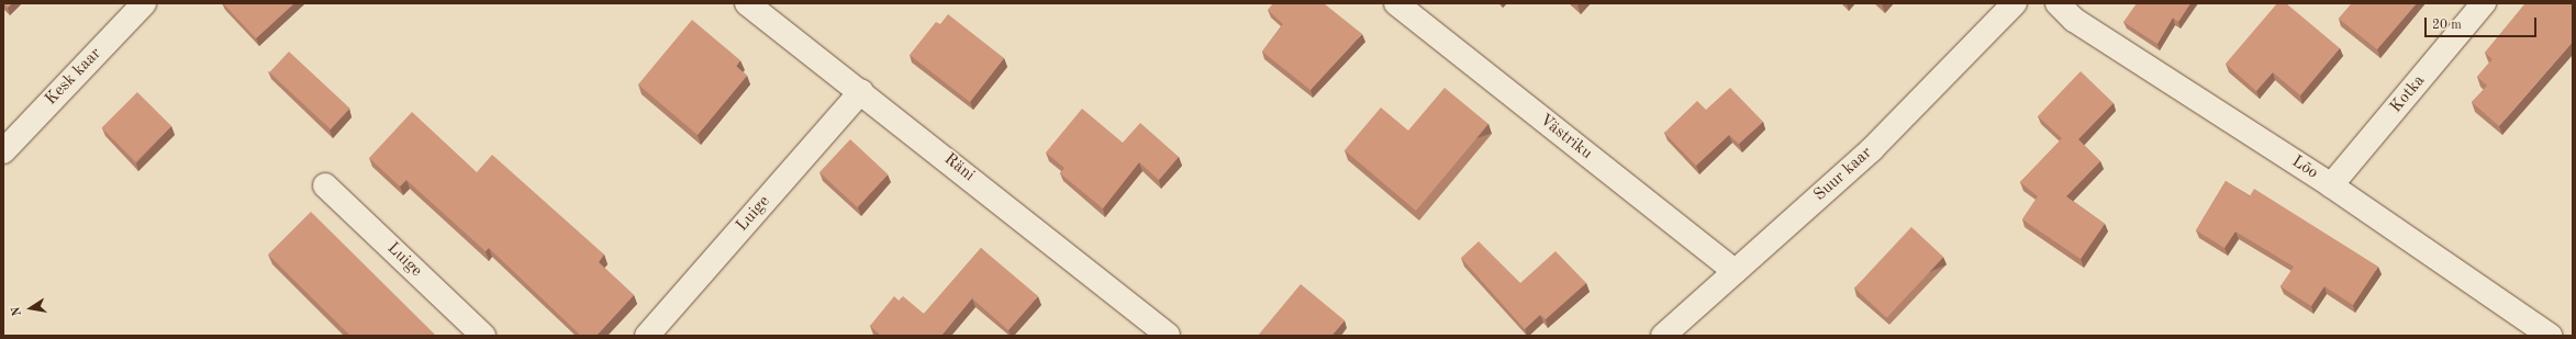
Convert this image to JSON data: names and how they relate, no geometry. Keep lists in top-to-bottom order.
{
  "streets": {
    "street": [
      "Kesk kaar",
      "Kotka",
      "Västriku",
      "Räni",
      "Lõo",
      "Suur kaar",
      "Luige"
    ]
  },
  "crossings": [
    ["Kotka", "Lõo"],
    ["Västriku", "Suur kaar"],
    ["Räni", "Luige"]
  ],
  "scale_bar": "20 m",
  "north": "left"
}
